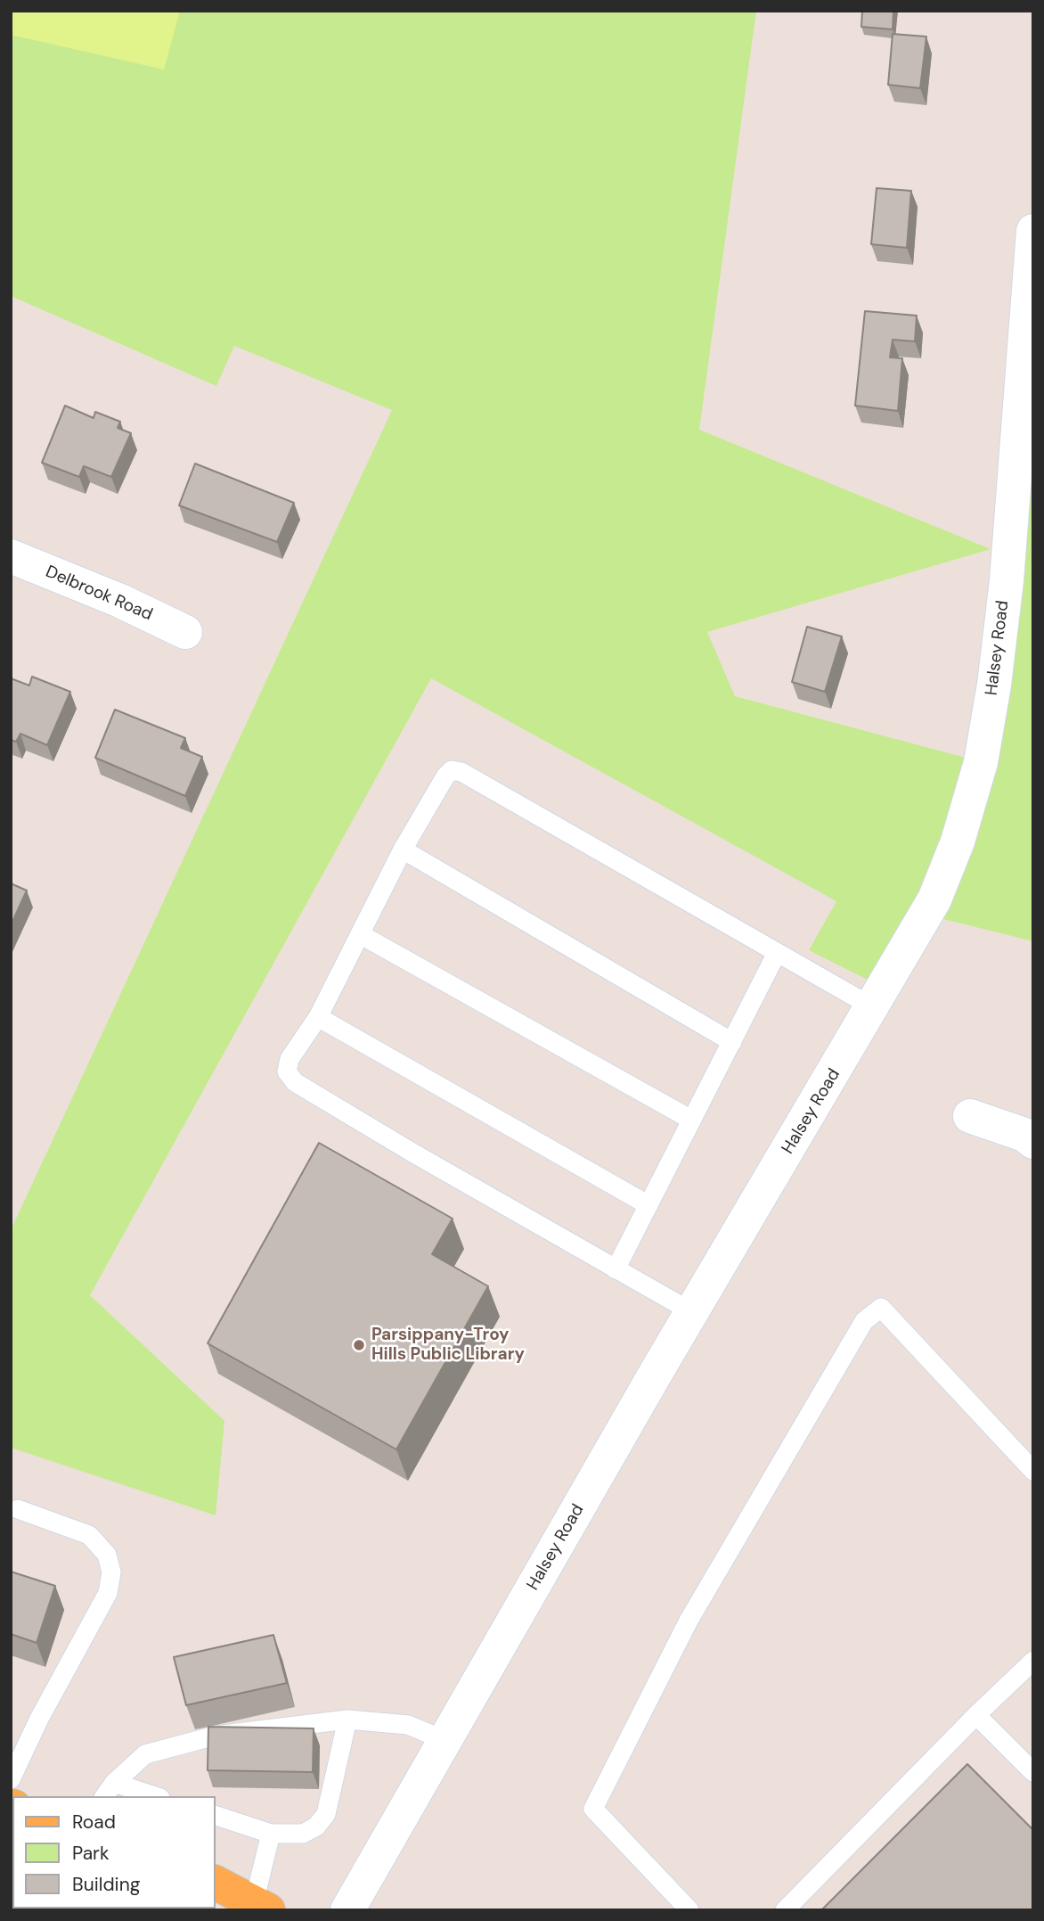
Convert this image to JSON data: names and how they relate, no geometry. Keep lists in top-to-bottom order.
{
  "streets": {
    "street": ["Delbrook Road", "Halsey Road"]
  },
  "places": ["Parsippany-Troy Hills Public Library"],
  "legend": ["Road", "Park", "Building"]
}
